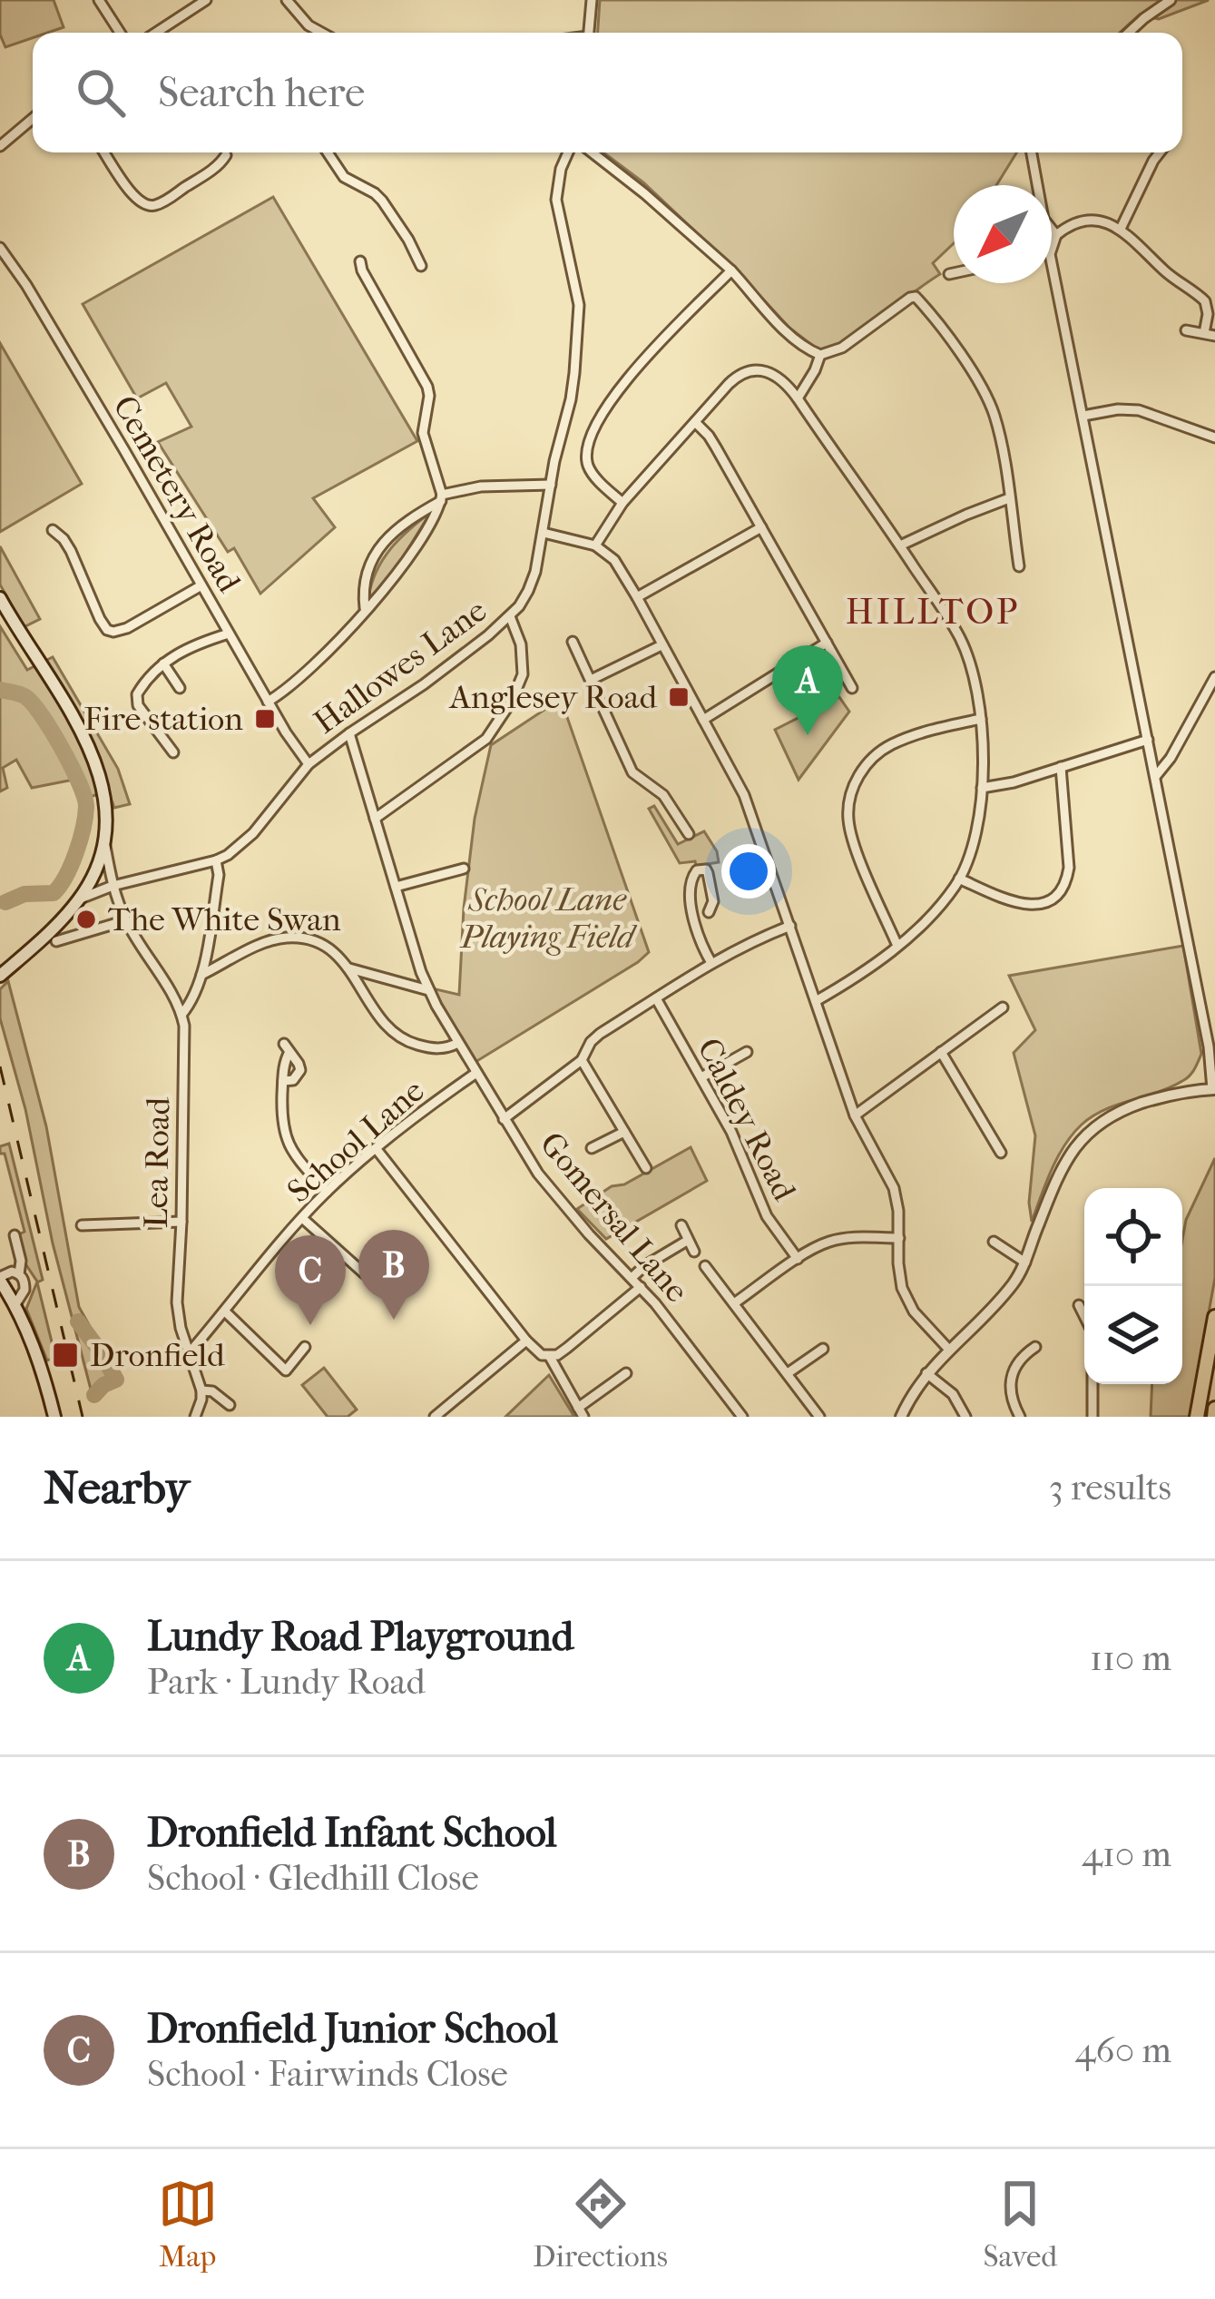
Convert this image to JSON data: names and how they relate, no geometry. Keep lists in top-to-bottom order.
{
  "streets": {
    "street": [
      "Cemetery Road",
      "Hallowes Lane",
      "Caldey Road",
      "School Lane",
      "Lea Road",
      "Gomersal Lane"
    ]
  },
  "crossings": [
    ["Cemetery Road", "Hallowes Lane"],
    ["Hallowes Lane", "Lea Road"],
    ["Hallowes Lane", "Gomersal Lane"],
    ["School Lane", "Lea Road"],
    ["School Lane", "Gomersal Lane"]
  ],
  "districts": ["HILLTOP"],
  "parks": ["School Lane Playing Field"],
  "places": {
    "transit": ["Anglesey Road", "Fire station", "Dronfield"],
    "other": ["The White Swan"]
  },
  "north": "bottom left",
  "page": {
    "search": "Search here",
    "pins": ["A", "B", "C"],
    "heading": ["Nearby", "3 results"],
    "list": [
      {
        "mark": "A",
        "name": "Lundy Road Playground",
        "note": "Park · Lundy Road",
        "value": "110 m"
      },
      {
        "mark": "B",
        "name": "Dronfield Infant School",
        "note": "School · Gledhill Close",
        "value": "410 m"
      },
      {
        "mark": "C",
        "name": "Dronfield Junior School",
        "note": "School · Fairwinds Close",
        "value": "460 m"
      }
    ],
    "nav": ["Map", "Directions", "Saved"]
  }
}
